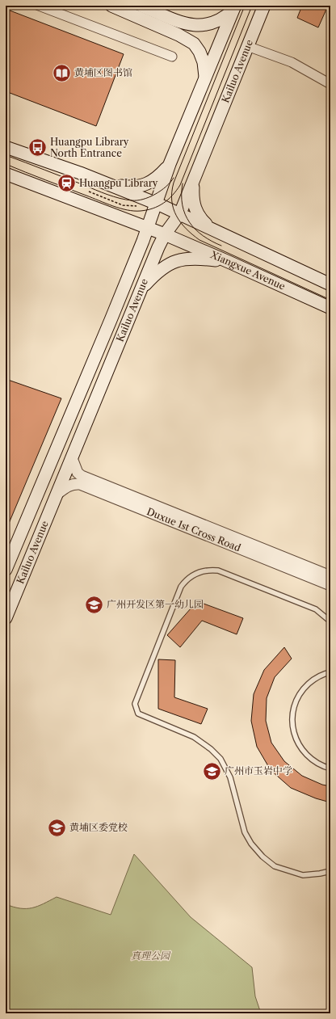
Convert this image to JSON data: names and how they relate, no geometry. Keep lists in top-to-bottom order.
{
  "streets": {
    "main road": ["Kailuo Avenue", "Xiangxue Avenue"],
    "street": ["Duxue 1st Cross Road"]
  },
  "crossings": [
    ["Kailuo Avenue", "Xiangxue Avenue"],
    ["Kailuo Avenue", "Duxue 1st Cross Road"]
  ],
  "parks": ["真理公园"],
  "places": {
    "library": ["黄埔区图书馆"],
    "bus stop": ["Huangpu Library North Entrance"],
    "station": ["Huangpu Library"],
    "school or university": ["广州开发区第一幼儿园", "广州市玉岩中学", "黄埔区委党校"]
  }
}
